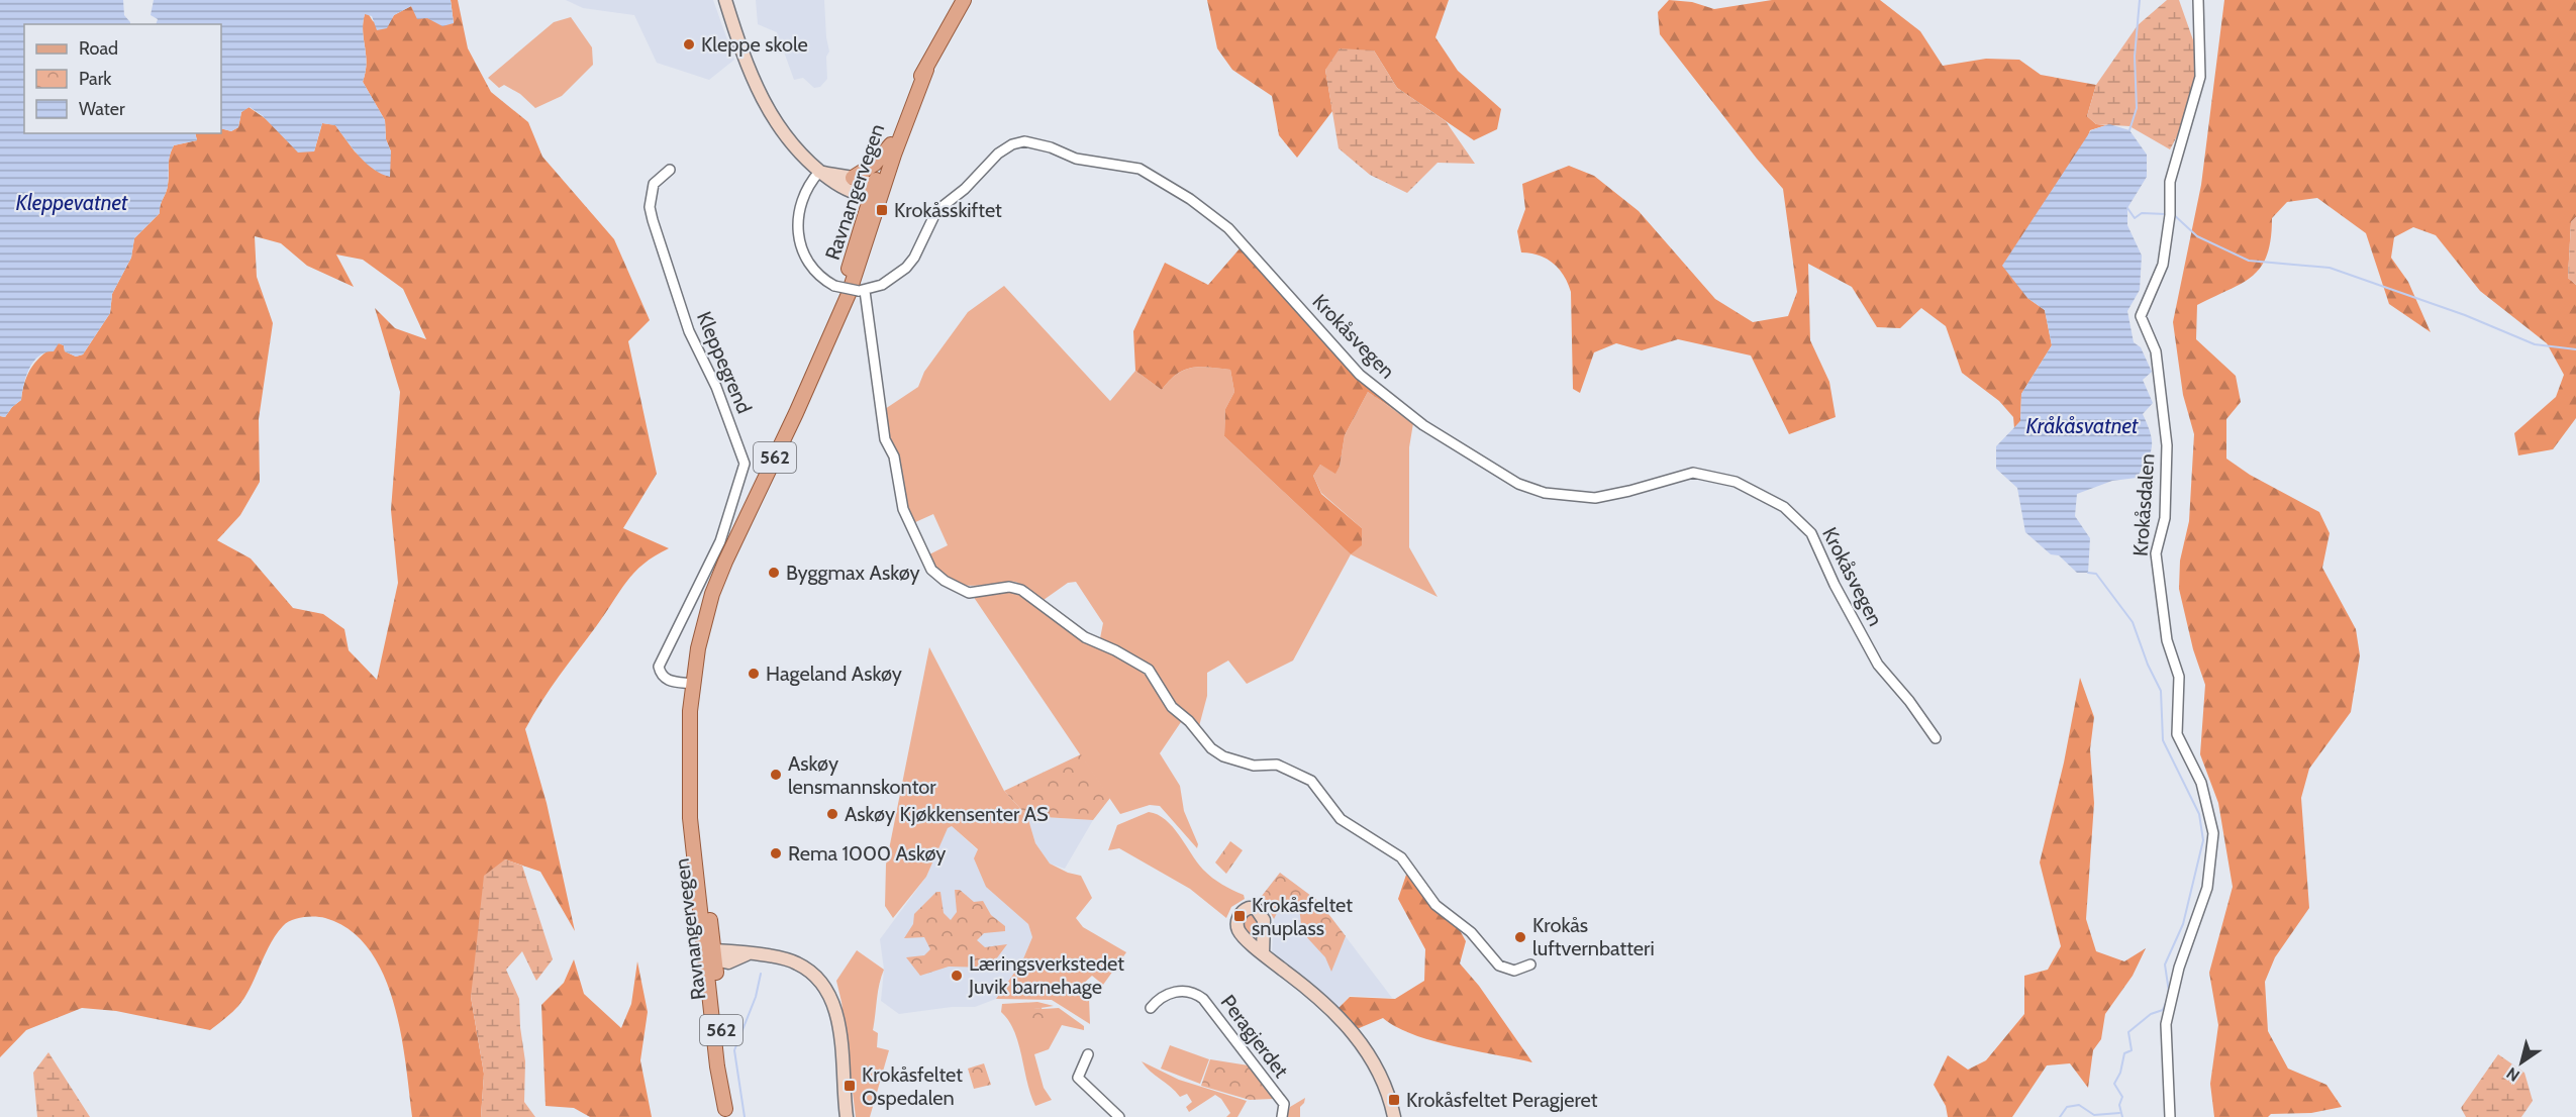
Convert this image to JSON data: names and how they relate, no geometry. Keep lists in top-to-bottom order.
{
  "streets": {
    "main road": ["Ravnangervegen", "562"],
    "street": [
      "Krokåsvegen",
      "Kleppegrend",
      "Krokåsdalen",
      "Peragjerdet"
    ]
  },
  "crossings": [
    ["Ravnangervegen", "Kleppegrend"]
  ],
  "water": ["Kleppevatnet", "Kråkåsvatnet"],
  "places": {
    "other": [
      "Kleppe skole",
      "Byggmax Askøy",
      "Hageland Askøy",
      "Askøy lensmannskontor",
      "Askøy Kjøkkensenter AS",
      "Rema 1000 Askøy",
      "Krokås luftvernbatteri",
      "Læringsverkstedet Juvik barnehage"
    ],
    "transit": [
      "Krokåsskiftet",
      "Krokåsfeltet snuplass",
      "Krokåsfeltet Ospedalen",
      "Krokåsfeltet Peragjeret"
    ]
  },
  "legend": ["Road", "Park", "Water"],
  "north": "bottom left"
}
